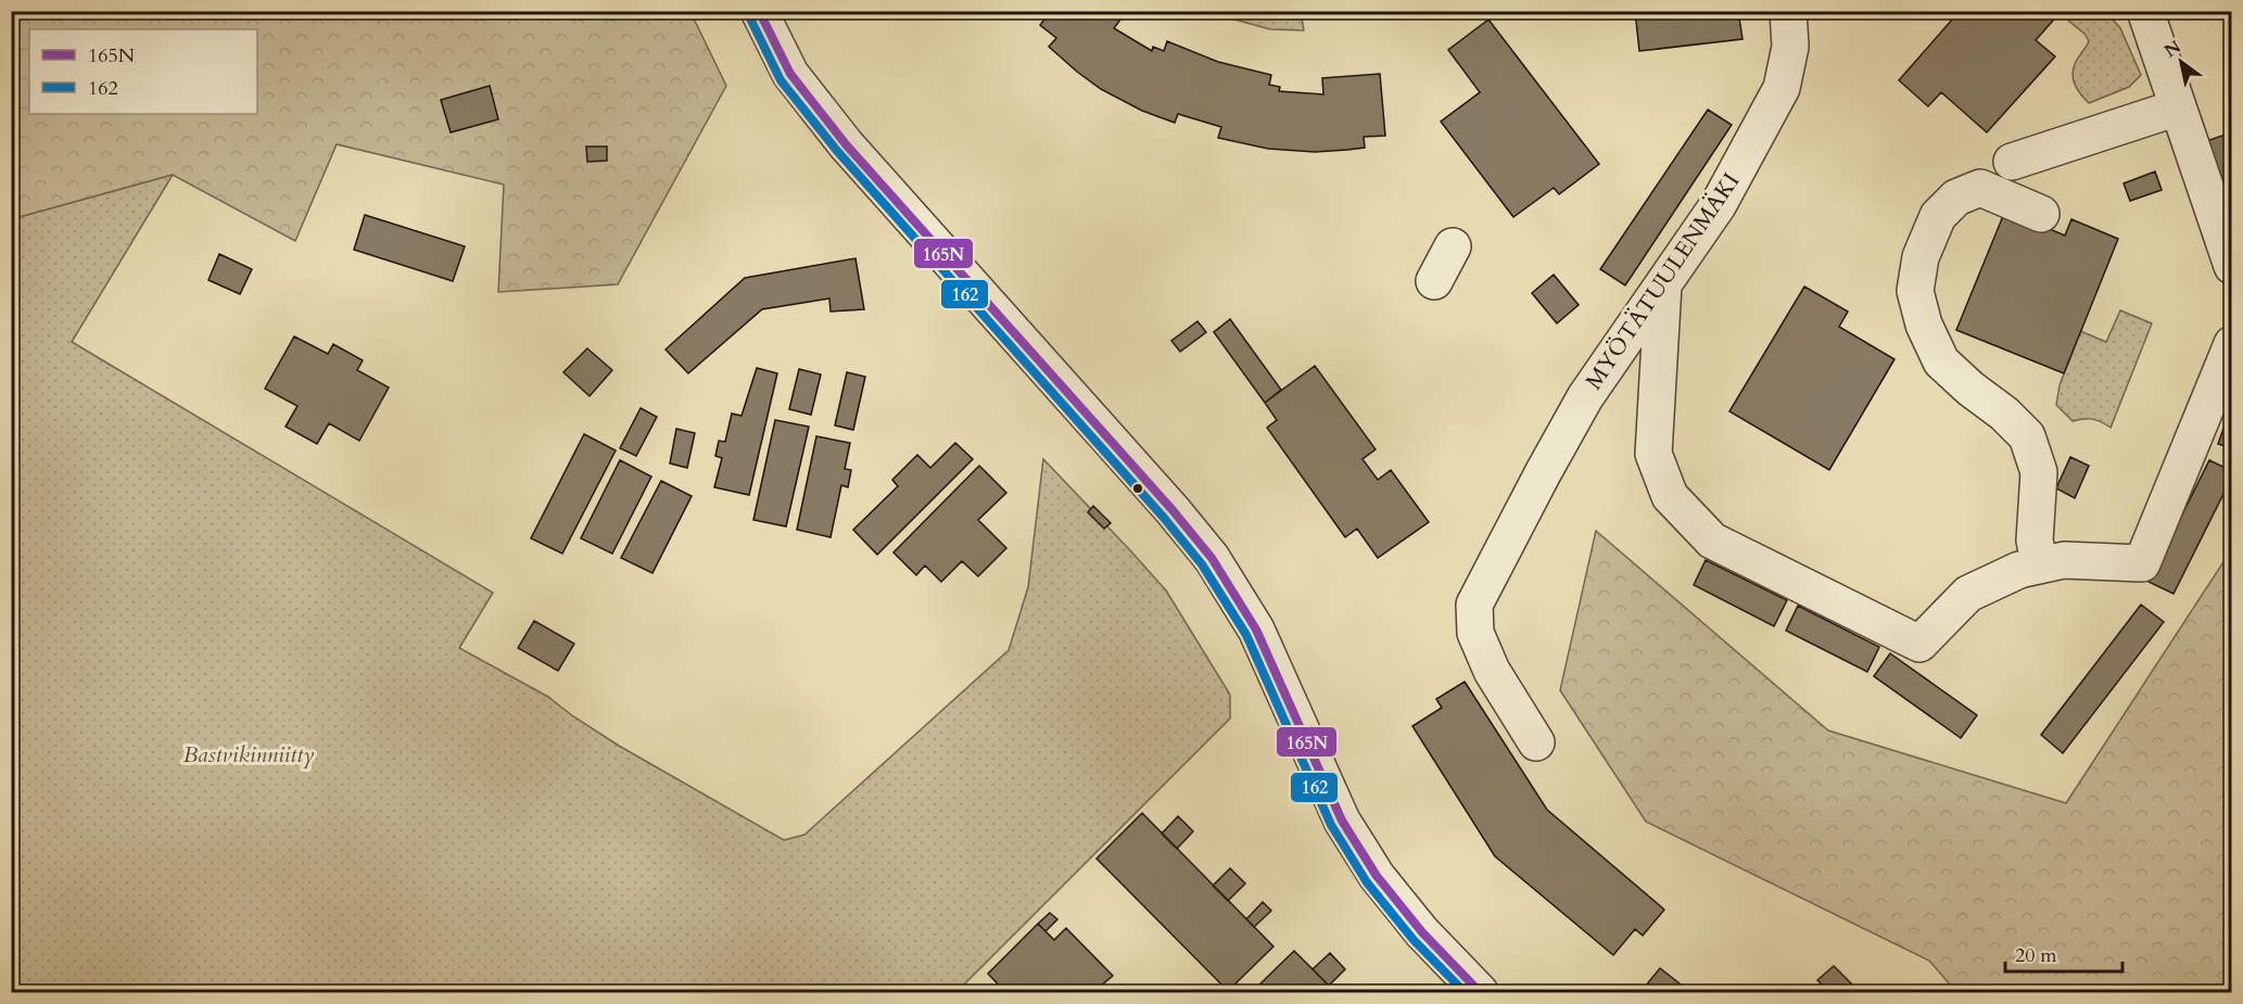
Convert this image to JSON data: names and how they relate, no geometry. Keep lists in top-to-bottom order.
{
  "streets": {
    "street": ["MYÖTÄTUULENMÄKI"]
  },
  "parks": ["Bastvikinniitty"],
  "lines": ["transit line 165N", "transit line 162"],
  "legend": ["165N", "162"],
  "scale_bar": "20 m",
  "north": "top left"
}
